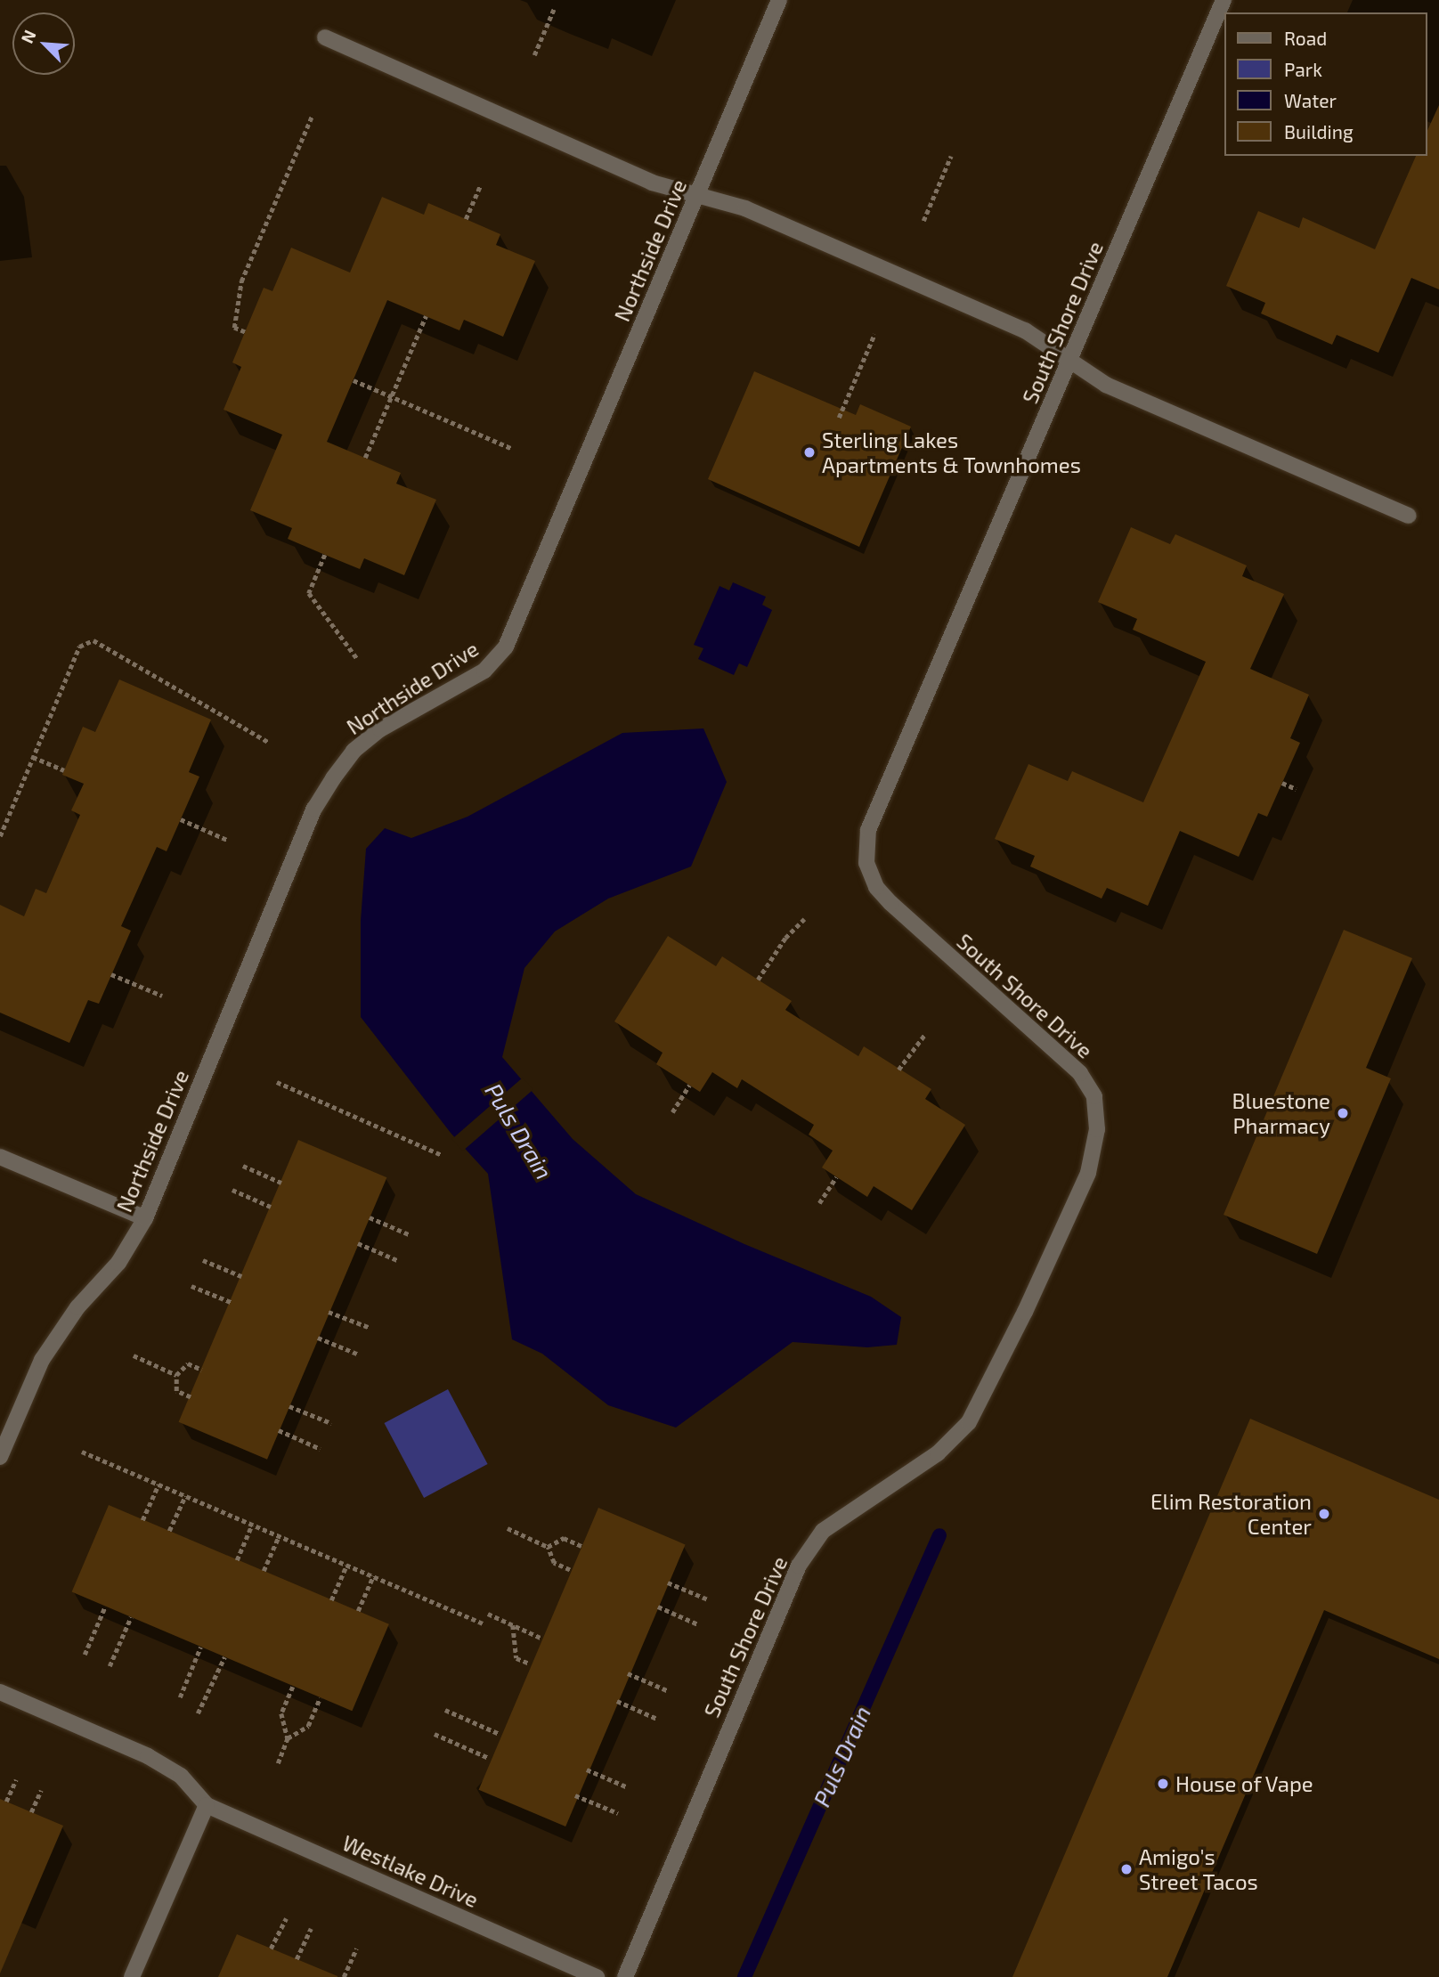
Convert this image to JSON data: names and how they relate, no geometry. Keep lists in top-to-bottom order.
{
  "streets": {
    "street": ["Northside Drive", "South Shore Drive", "Westlake Drive"]
  },
  "water": ["Puls Drain"],
  "places": [
    "Sterling Lakes Apartments & Townhomes",
    "Bluestone Pharmacy",
    "Elim Restoration Center",
    "House of Vape",
    "Amigo's Street Tacos"
  ],
  "legend": [
    "Road",
    "Park",
    "Water",
    "Building"
  ],
  "north": "top left"
}
